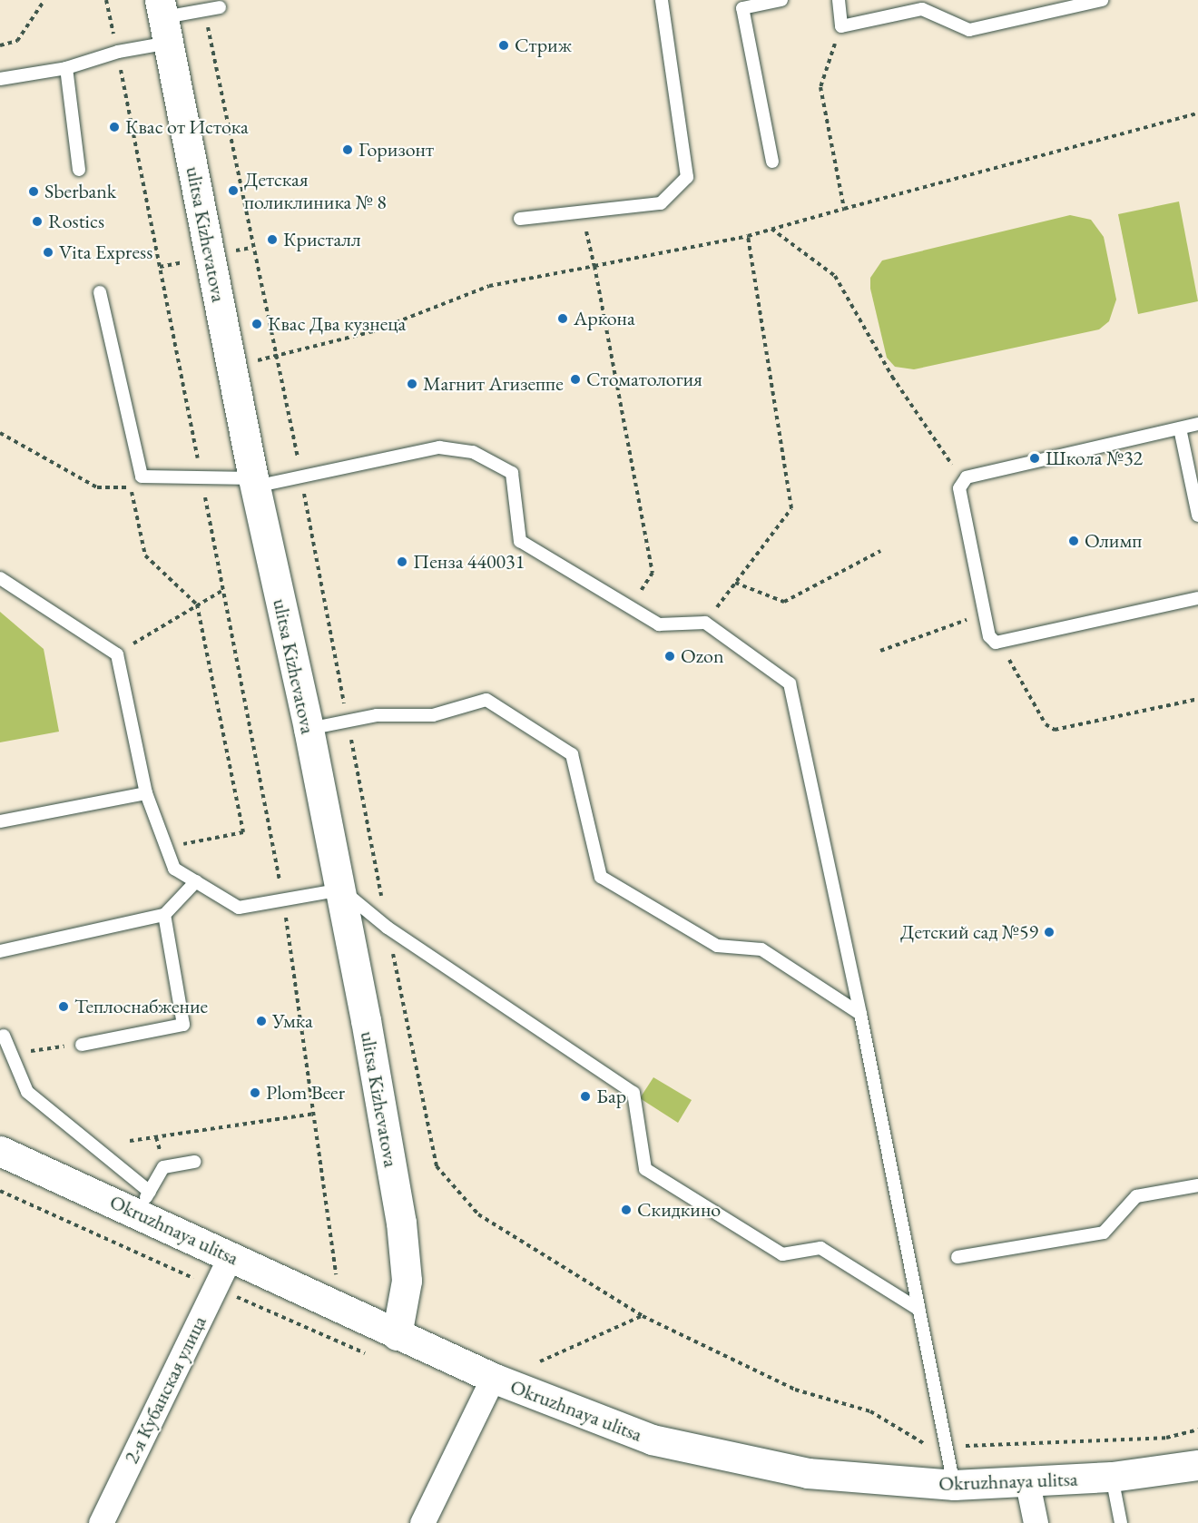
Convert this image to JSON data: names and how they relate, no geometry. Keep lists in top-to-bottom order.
{
  "streets": {
    "main road": ["ulitsa Kizhevatova", "Okruzhnaya ulitsa"],
    "street": ["2-я Кубанская улица"]
  },
  "crossings": [
    ["ulitsa Kizhevatova", "Okruzhnaya ulitsa"],
    ["Okruzhnaya ulitsa", "2-я Кубанская улица"]
  ],
  "places": [
    "Стриж",
    "Квас от Истока",
    "Горизонт",
    "Детская поликлиника № 8",
    "Sberbank",
    "Rostics",
    "Кристалл",
    "Vita Express",
    "Аркона",
    "Квас Два кузнеца",
    "Стоматология",
    "Магнит Агизеппе",
    "Школа №32",
    "Олимп",
    "Пенза 440031",
    "Ozon",
    "Детский сад №59",
    "Теплоснабжение",
    "Умка",
    "Plom Beer",
    "Бар",
    "Скидкино"
  ]
}
